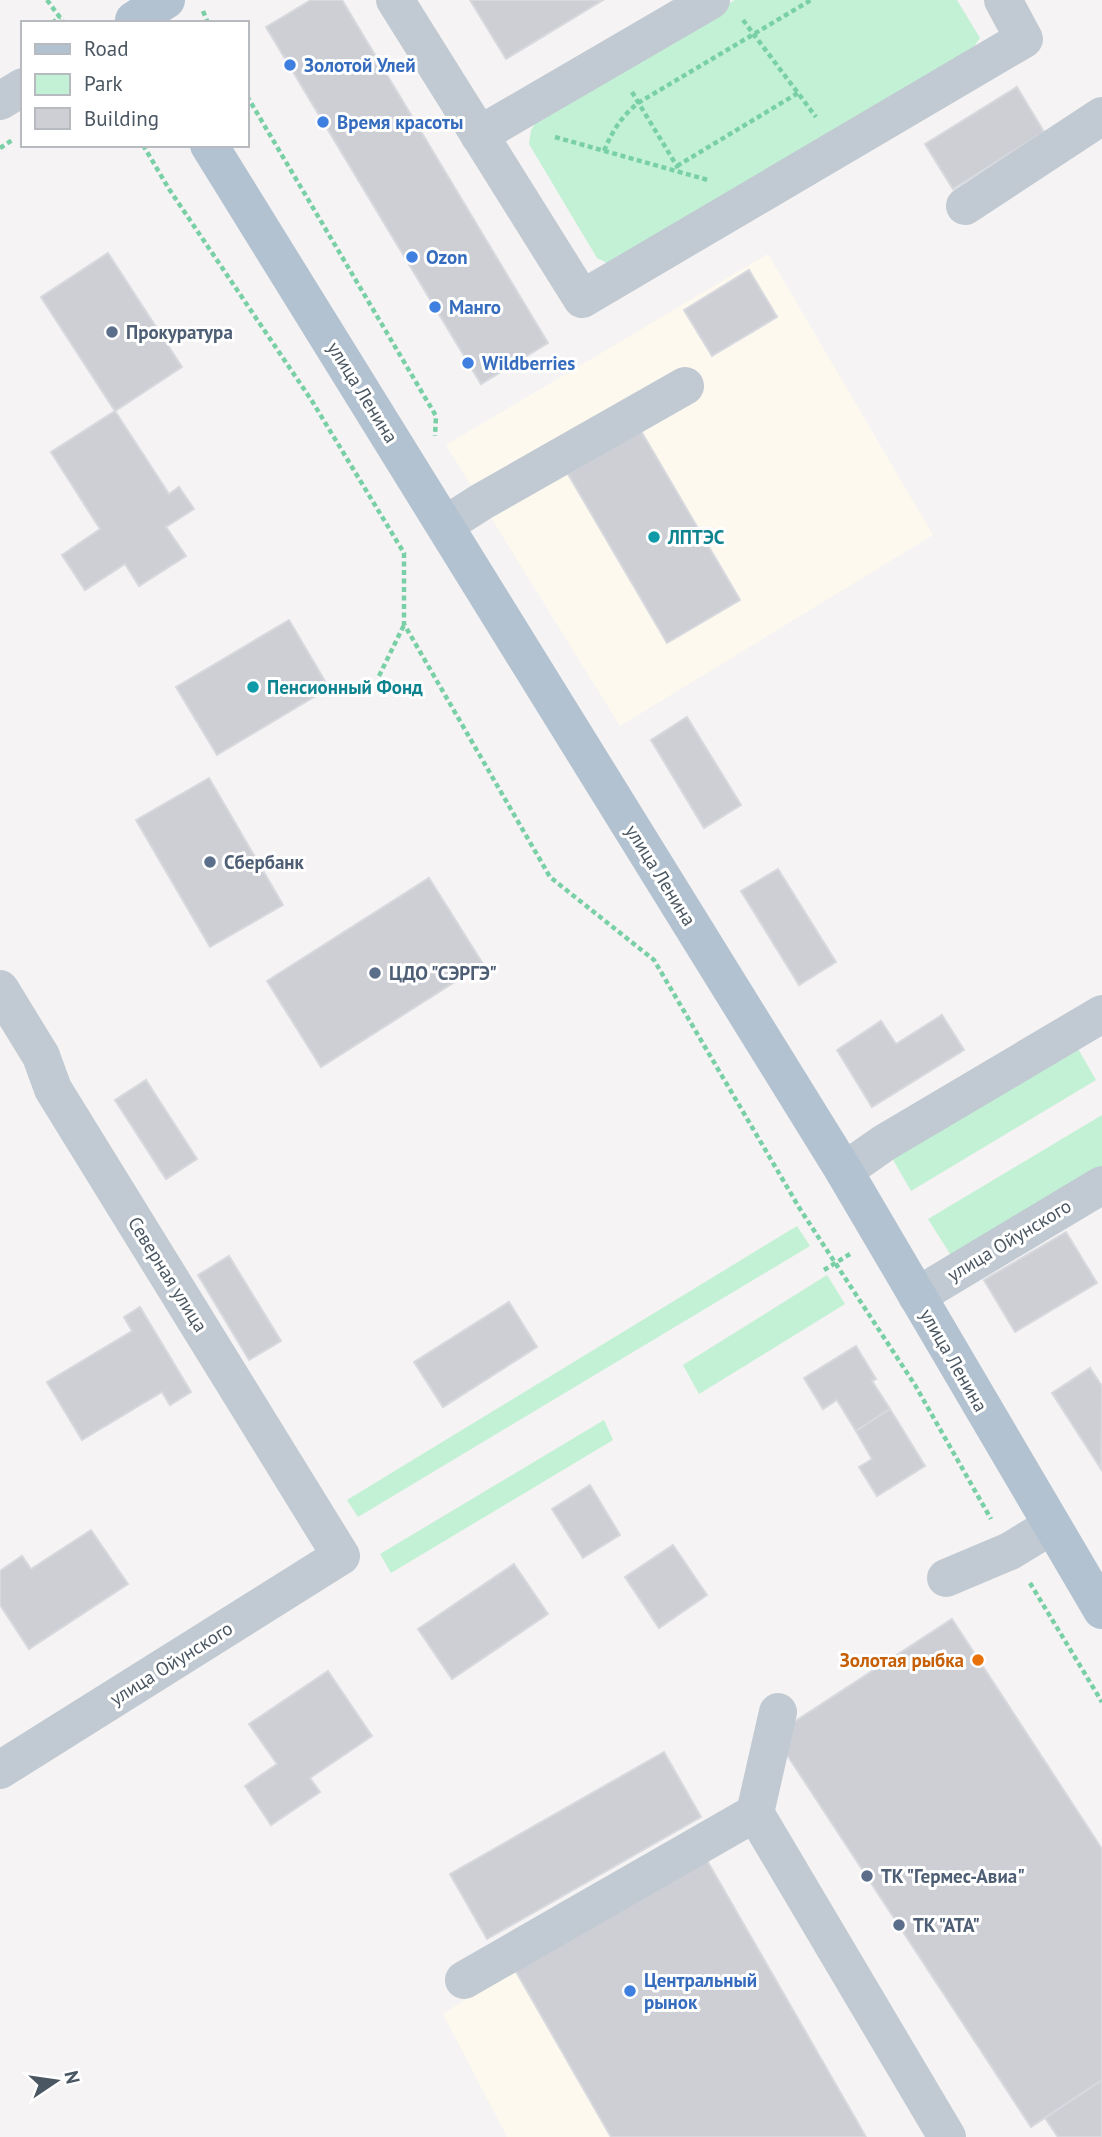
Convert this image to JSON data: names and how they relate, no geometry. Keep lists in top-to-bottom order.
{
  "streets": {
    "main road": ["улица Ленина"],
    "street": ["улица Ойунского", "Северная улица"]
  },
  "crossings": [
    ["улица Ленина", "улица Ойунского"],
    ["улица Ойунского", "Северная улица"]
  ],
  "places": [
    "Золотой Улей",
    "Время красоты",
    "Ozon",
    "Манго",
    "Прокуратура",
    "Wildberries",
    "ЛПТЭС",
    "Пенсионный Фонд",
    "Сбербанк",
    "ЦДО \"СЭРГЭ\"",
    "Золотая рыбка",
    "ТК \"Гермес-Авиа\"",
    "ТК \"АТА\"",
    "Центральный рынок"
  ],
  "legend": ["Road", "Park", "Building"],
  "north": "right"
}
